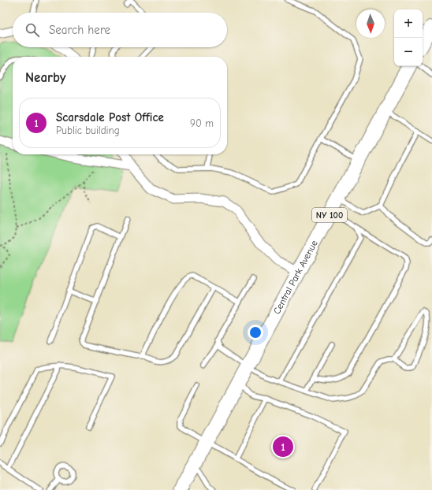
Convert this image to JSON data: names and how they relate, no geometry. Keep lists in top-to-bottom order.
{
  "streets": {
    "main road": ["NY 100", "Central Park Avenue"]
  },
  "north": "bottom",
  "page": {
    "map_buttons": ["+", "−"],
    "search": "Search here",
    "heading": "Nearby",
    "list": [
      {
        "mark": "1",
        "name": "Scarsdale Post Office",
        "note": "Public building",
        "value": "90 m"
      }
    ],
    "pins": "1"
  }
}
